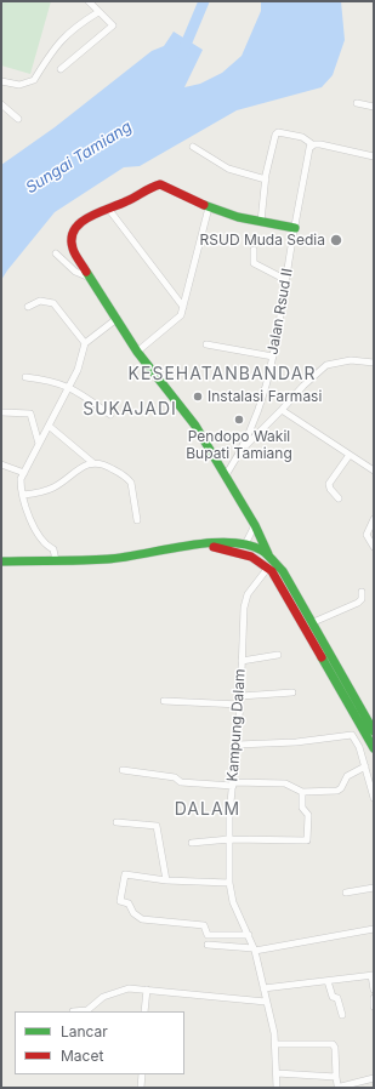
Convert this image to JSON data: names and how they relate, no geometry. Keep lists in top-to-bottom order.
{
  "streets": {
    "street": ["Jalan Rsud II", "Kampung Dalam"]
  },
  "districts": ["KESEHATANBANDAR", "SUKAJADI", "DALAM"],
  "water": ["Sungai Tamiang"],
  "places": ["RSUD Muda Sedia", "Instalasi Farmasi", "Pendopo Wakil Bupati Tamiang"],
  "legend": ["Lancar", "Macet"]
}
